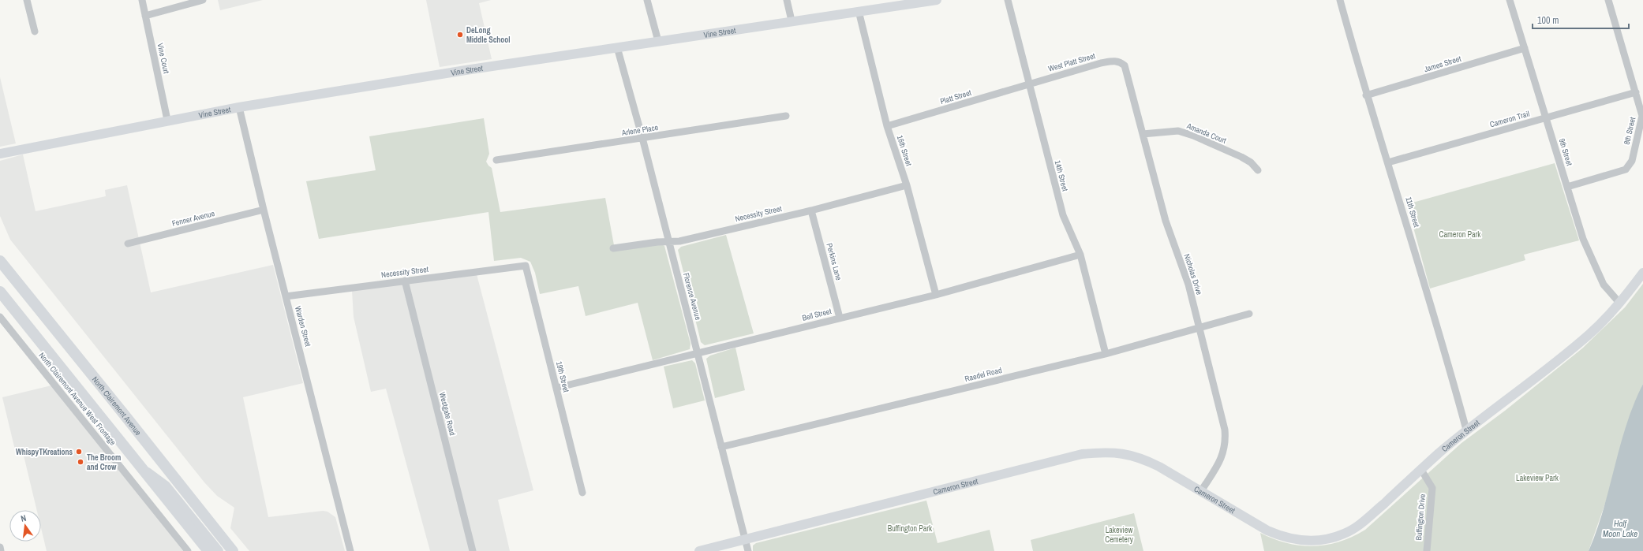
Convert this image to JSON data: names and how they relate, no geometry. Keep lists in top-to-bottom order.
{
  "streets": {
    "main road": ["Vine Street", "North Clairemont Avenue", "Cameron Street"],
    "street": [
      "Vine Court",
      "West Platt Street",
      "James Street",
      "Platt Street",
      "Cameron Trail",
      "Arlene Place",
      "8th Street",
      "Amanda Court",
      "16th Street",
      "9th Street",
      "14th Street",
      "11th Street",
      "Necessity Street",
      "Fenner Avenue",
      "Perkins Lane",
      "Nicholas Drive",
      "Florence Avenue",
      "Bell Street",
      "Warden Street",
      "Raedel Road",
      "19th Street",
      "North Clairemont Avenue West Frontage",
      "Westgate Road",
      "Buffington Drive"
    ]
  },
  "crossings": [
    ["Vine Street", "Vine Court"],
    ["Vine Street", "16th Street"],
    ["Vine Street", "Florence Avenue"],
    ["Vine Street", "Warden Street"],
    ["West Platt Street", "Platt Street"],
    ["West Platt Street", "14th Street"],
    ["West Platt Street", "Nicholas Drive"],
    ["James Street", "9th Street"],
    ["James Street", "11th Street"],
    ["Platt Street", "16th Street"],
    ["Platt Street", "14th Street"],
    ["Cameron Trail", "8th Street"],
    ["Cameron Trail", "9th Street"],
    ["Cameron Trail", "11th Street"],
    ["Arlene Place", "Florence Avenue"],
    ["8th Street", "9th Street"],
    ["Amanda Court", "Nicholas Drive"],
    ["16th Street", "Necessity Street"],
    ["16th Street", "Bell Street"],
    ["9th Street", "Cameron Street"],
    ["14th Street", "Bell Street"],
    ["14th Street", "Raedel Road"],
    ["11th Street", "Cameron Street"],
    ["Necessity Street", "Perkins Lane"],
    ["Necessity Street", "Florence Avenue"],
    ["Necessity Street", "Warden Street"],
    ["Necessity Street", "19th Street"],
    ["Necessity Street", "Westgate Road"],
    ["Fenner Avenue", "Warden Street"],
    ["Perkins Lane", "Bell Street"],
    ["Nicholas Drive", "Raedel Road"],
    ["Nicholas Drive", "Cameron Street"],
    ["Florence Avenue", "Bell Street"],
    ["Florence Avenue", "Raedel Road"],
    ["Florence Avenue", "Cameron Street"],
    ["Bell Street", "19th Street"],
    ["Cameron Street", "Buffington Drive"]
  ],
  "water": ["Half Moon Lake"],
  "parks": [
    "Cameron Park",
    "Lakeview Park",
    "Buffington Park",
    "Lakeview Cemetery"
  ],
  "places": ["DeLong Middle School", "WhispyTKreations", "The Broom and Crow"],
  "scale_bar": "100 m",
  "north": "top"
}
